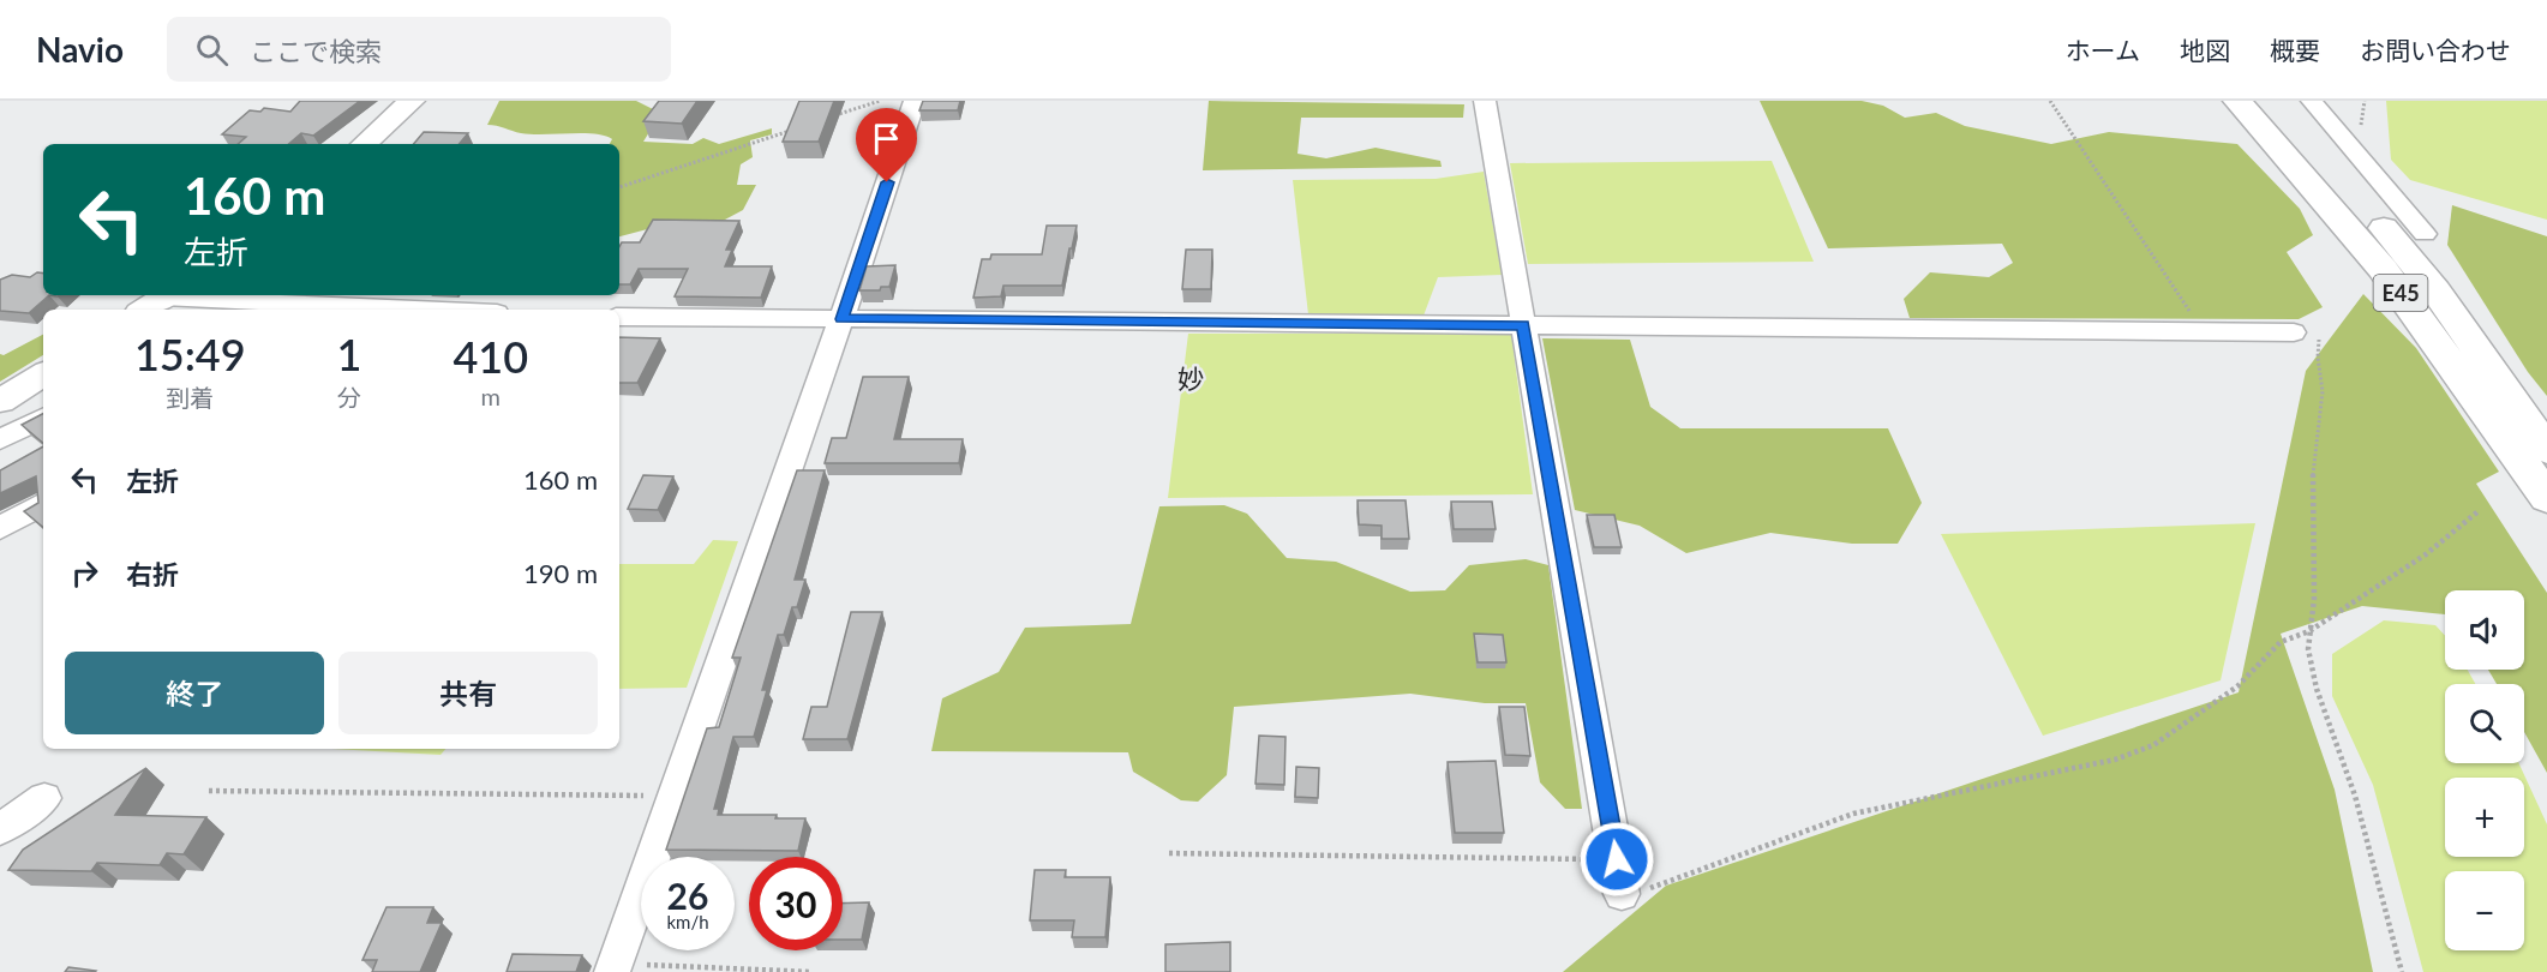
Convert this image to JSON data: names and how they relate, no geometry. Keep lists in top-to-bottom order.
{
  "streets": {
    "highway": ["E45"]
  },
  "districts": ["妙"],
  "page": {
    "header": "Navio",
    "search": "ここで検索",
    "nav": [
      "ホーム",
      "地図",
      "概要",
      "お問い合わせ"
    ],
    "turn": ["160 m", "左折"],
    "eta": [
      "15:49",
      "到着",
      "1",
      "分",
      "410",
      "m"
    ],
    "list": [
      {
        "name": "左折",
        "value": "160 m"
      },
      {
        "name": "右折",
        "value": "190 m"
      }
    ],
    "map_buttons": ["+", "−"],
    "buttons": ["終了", "共有"],
    "speed": "26 km/h",
    "limit": "30"
  }
}
